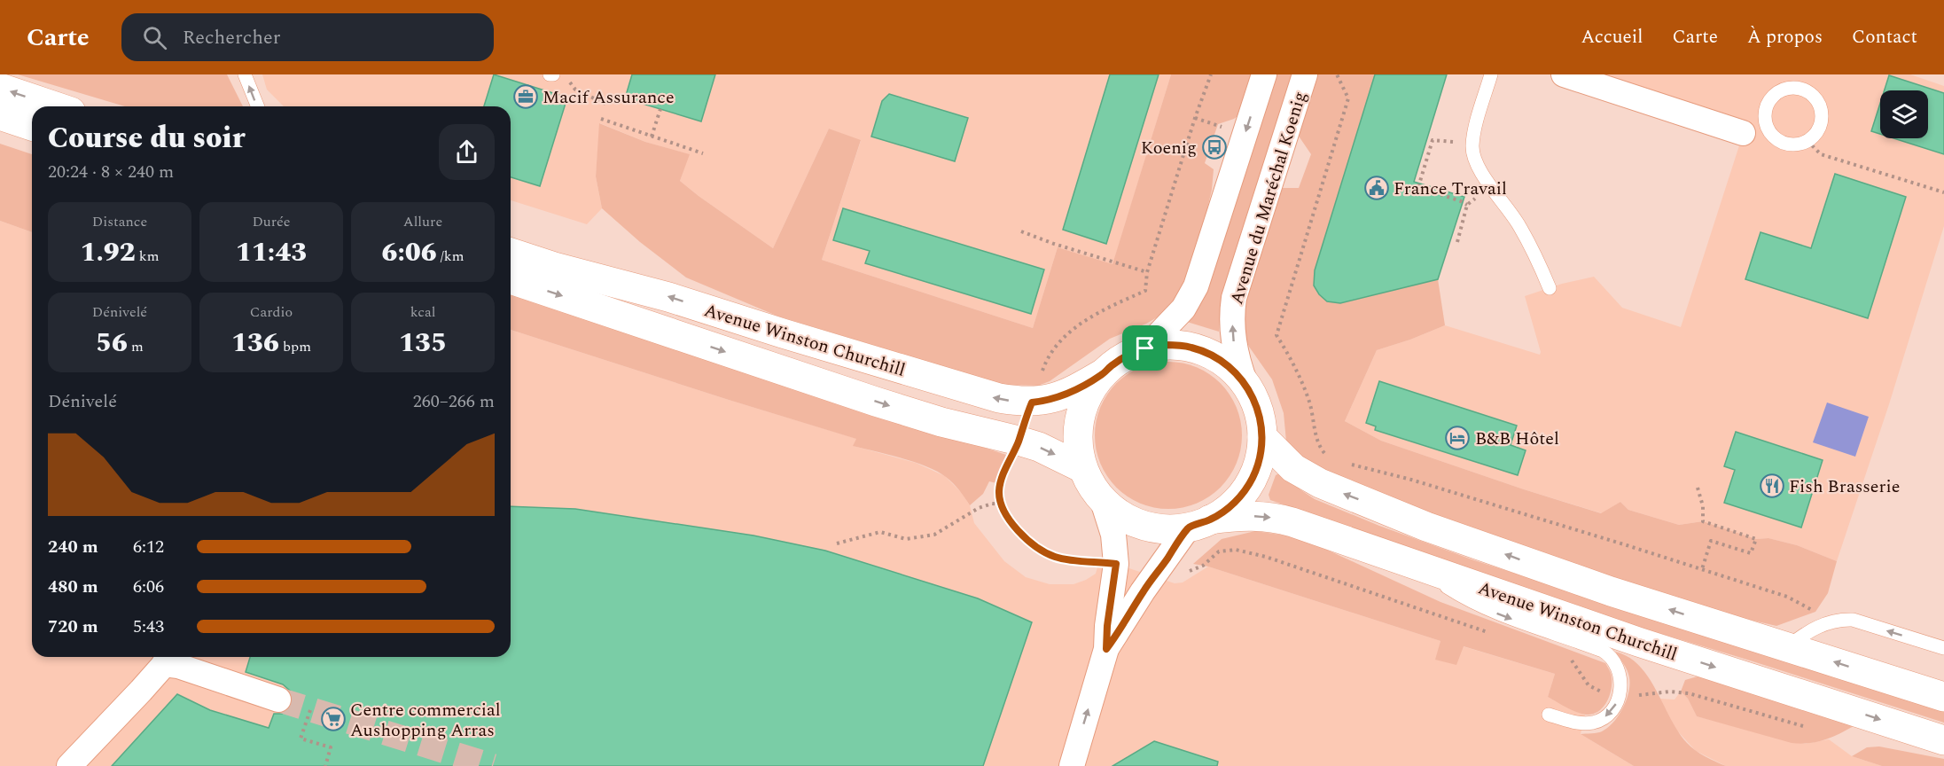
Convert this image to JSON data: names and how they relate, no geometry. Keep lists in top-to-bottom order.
{
  "streets": {
    "main road": ["Avenue Winston Churchill"],
    "street": ["Avenue du Maréchal Koenig"]
  },
  "crossings": [
    ["Avenue du Maréchal Koenig", "Avenue Winston Churchill"]
  ],
  "places": {
    "office": ["Macif Assurance"],
    "bus stop": ["Koenig"],
    "public building": ["France Travail"],
    "hotel": ["B&B Hôtel"],
    "restaurant": ["Fish Brasserie"],
    "supermarket": ["Centre commercial Aushopping Arras"]
  },
  "page": {
    "header": "Carte",
    "search": "Rechercher",
    "nav": [
      "Accueil",
      "Carte",
      "À propos",
      "Contact"
    ],
    "heading": ["Course du soir", "20:24 · 8 × 240 m"],
    "stats": [
      ["Distance", "1.92 km"],
      ["Durée", "11:43"],
      ["Allure", "6:06 /km"],
      ["Dénivelé", "56 m"],
      ["Cardio", "136 bpm"],
      ["kcal", "135"]
    ],
    "chart": ["Dénivelé", "260–266 m"],
    "list": [
      {
        "name": "240 m",
        "note": "6:12"
      },
      {
        "name": "480 m",
        "note": "6:06"
      },
      {
        "name": "720 m",
        "note": "5:43"
      }
    ]
  }
}
